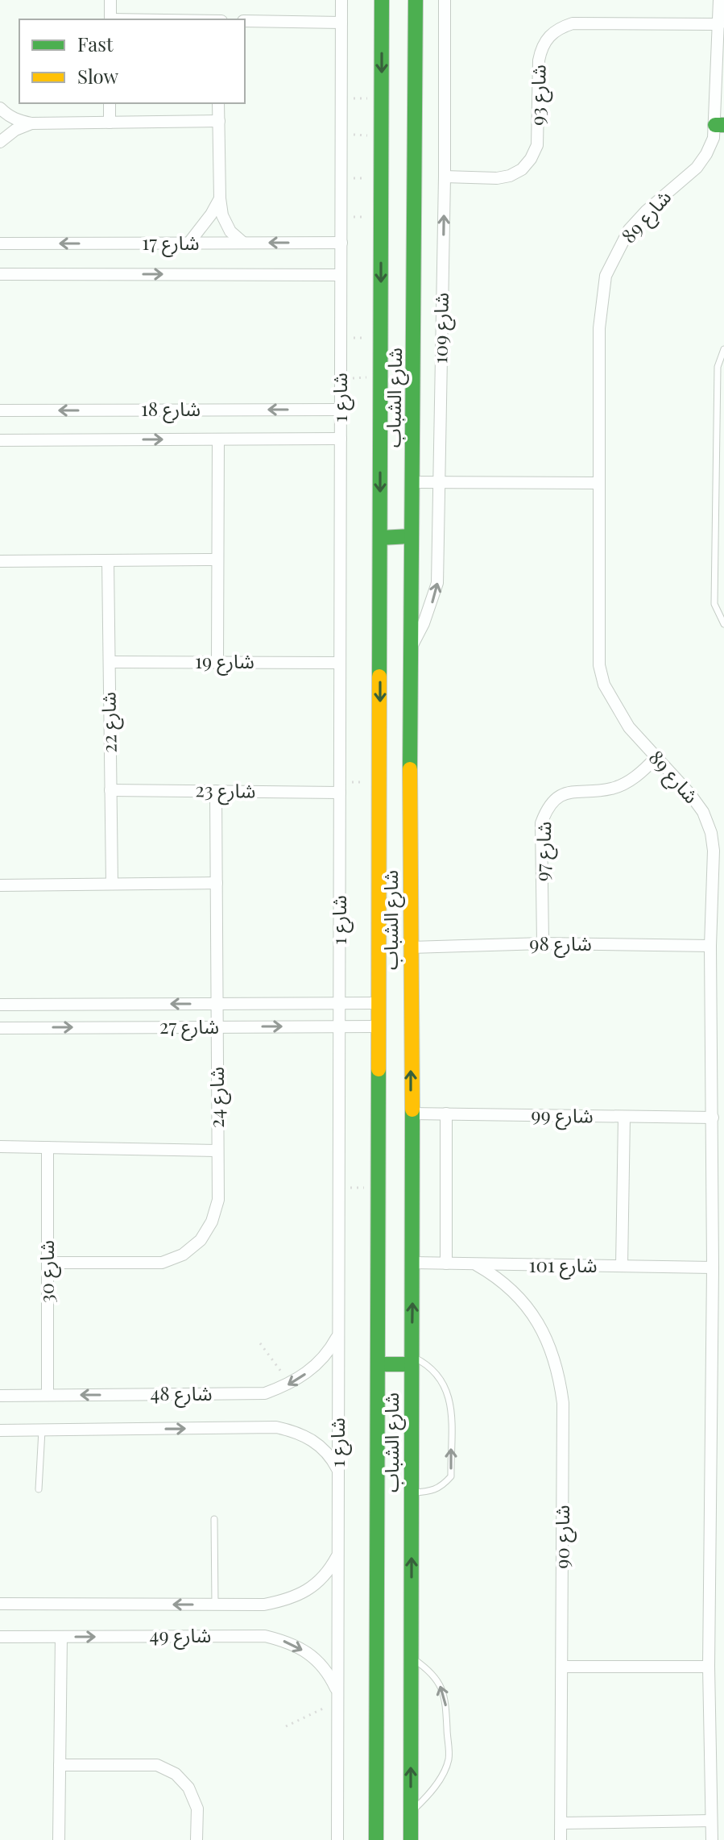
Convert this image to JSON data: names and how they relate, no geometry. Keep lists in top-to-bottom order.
{
  "streets": {
    "street": [
      "شارع 93",
      "شارع 89",
      "شارع 17",
      "شارع 109",
      "شارع 1",
      "شارع الشباب",
      "شارع 18",
      "شارع 19",
      "شارع 22",
      "شارع 23",
      "شارع 97",
      "شارع 98",
      "شارع 27",
      "شارع 24",
      "شارع 99",
      "شارع 101",
      "شارع 30",
      "شارع 48",
      "شارع 90",
      "شارع 49"
    ]
  },
  "crossings": [
    ["شارع 93", "شارع 89"],
    ["شارع 93", "شارع 109"],
    ["شارع 89", "شارع 97"],
    ["شارع 89", "شارع 98"],
    ["شارع 89", "شارع 99"],
    ["شارع 89", "شارع 101"],
    ["شارع 17", "شارع 1"],
    ["شارع 109", "شارع الشباب"],
    ["شارع 1", "شارع 18"],
    ["شارع 1", "شارع 19"],
    ["شارع 1", "شارع 23"],
    ["شارع 1", "شارع 27"],
    ["شارع 1", "شارع 48"],
    ["شارع 1", "شارع 49"],
    ["شارع الشباب", "شارع 98"],
    ["شارع الشباب", "شارع 27"],
    ["شارع الشباب", "شارع 99"],
    ["شارع الشباب", "شارع 101"],
    ["شارع 19", "شارع 22"],
    ["شارع 22", "شارع 23"],
    ["شارع 23", "شارع 24"],
    ["شارع 97", "شارع 98"],
    ["شارع 27", "شارع 24"],
    ["شارع 24", "شارع 30"],
    ["شارع 101", "شارع 90"],
    ["شارع 30", "شارع 48"]
  ],
  "one_way": ["شارع 109"],
  "legend": ["Fast", "Slow"]
}
